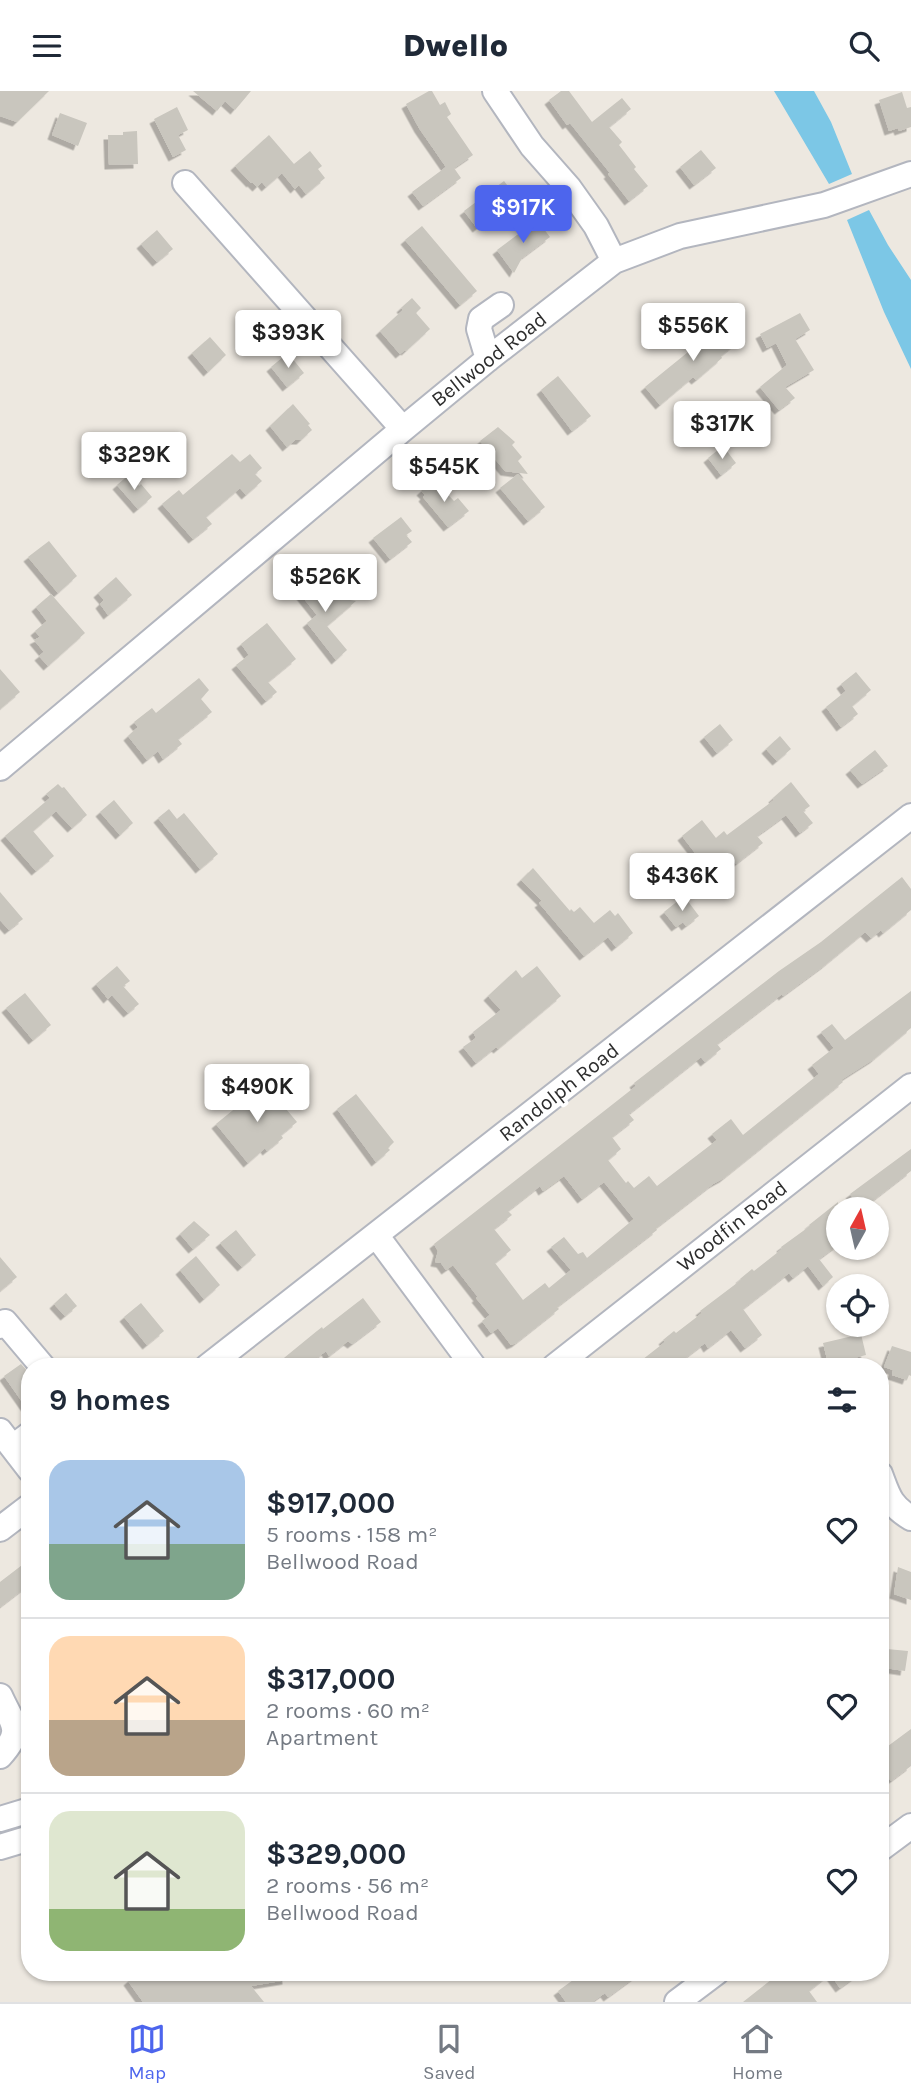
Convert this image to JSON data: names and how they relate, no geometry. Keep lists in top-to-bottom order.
{
  "streets": {
    "street": ["Bellwood Road", "Randolph Road", "Woodfin Road"]
  },
  "north": "top",
  "page": {
    "header": "Dwello",
    "price": [
      "$917K",
      "$556K",
      "$393K",
      "$317K",
      "$329K",
      "$545K",
      "$526K",
      "$436K",
      "$490K"
    ],
    "heading": "9 homes",
    "list": [
      {
        "name": "$917,000",
        "note": "5 rooms · 158 m² · Bellwood Road"
      },
      {
        "name": "$317,000",
        "note": "2 rooms · 60 m² · Apartment"
      },
      {
        "name": "$329,000",
        "note": "2 rooms · 56 m² · Bellwood Road"
      }
    ],
    "tabs": ["Map", "Saved", "Home"]
  }
}
